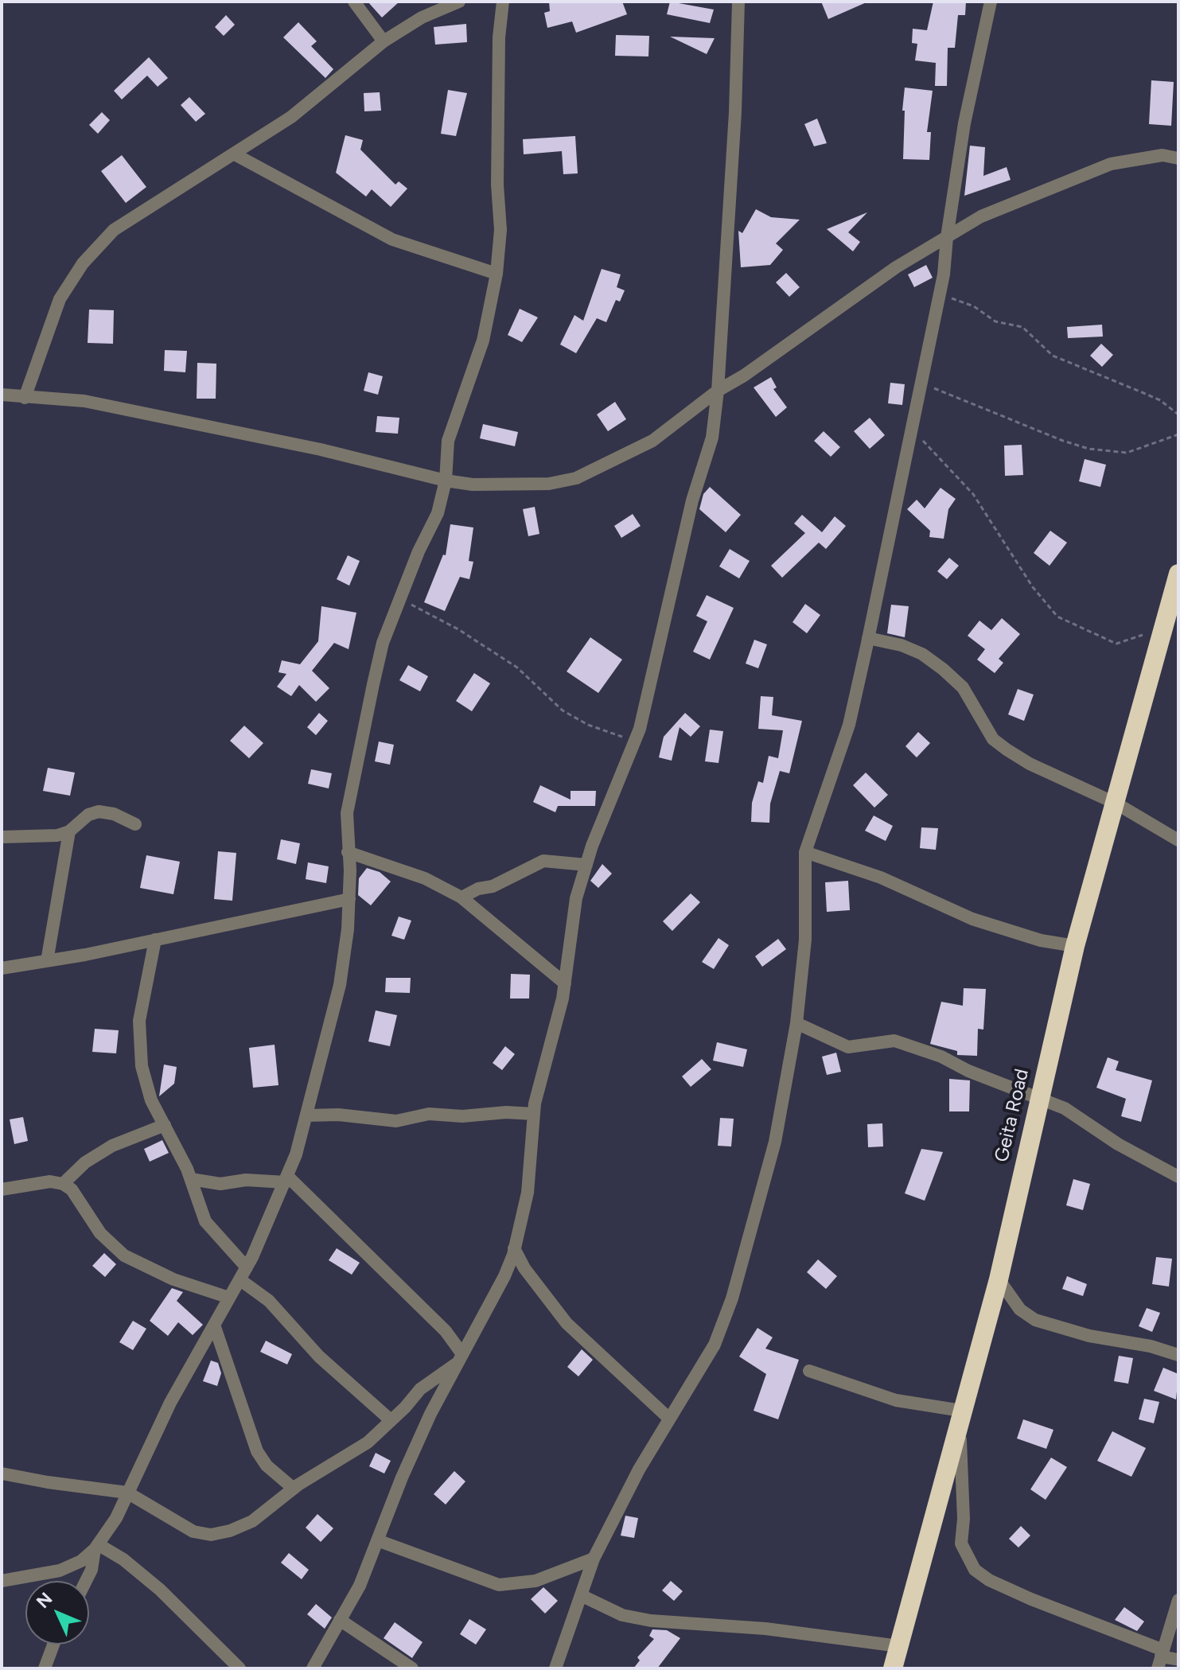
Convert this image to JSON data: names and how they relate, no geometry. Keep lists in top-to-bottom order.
{
  "streets": {
    "highway": ["Geita Road"]
  },
  "north": "top left"
}
